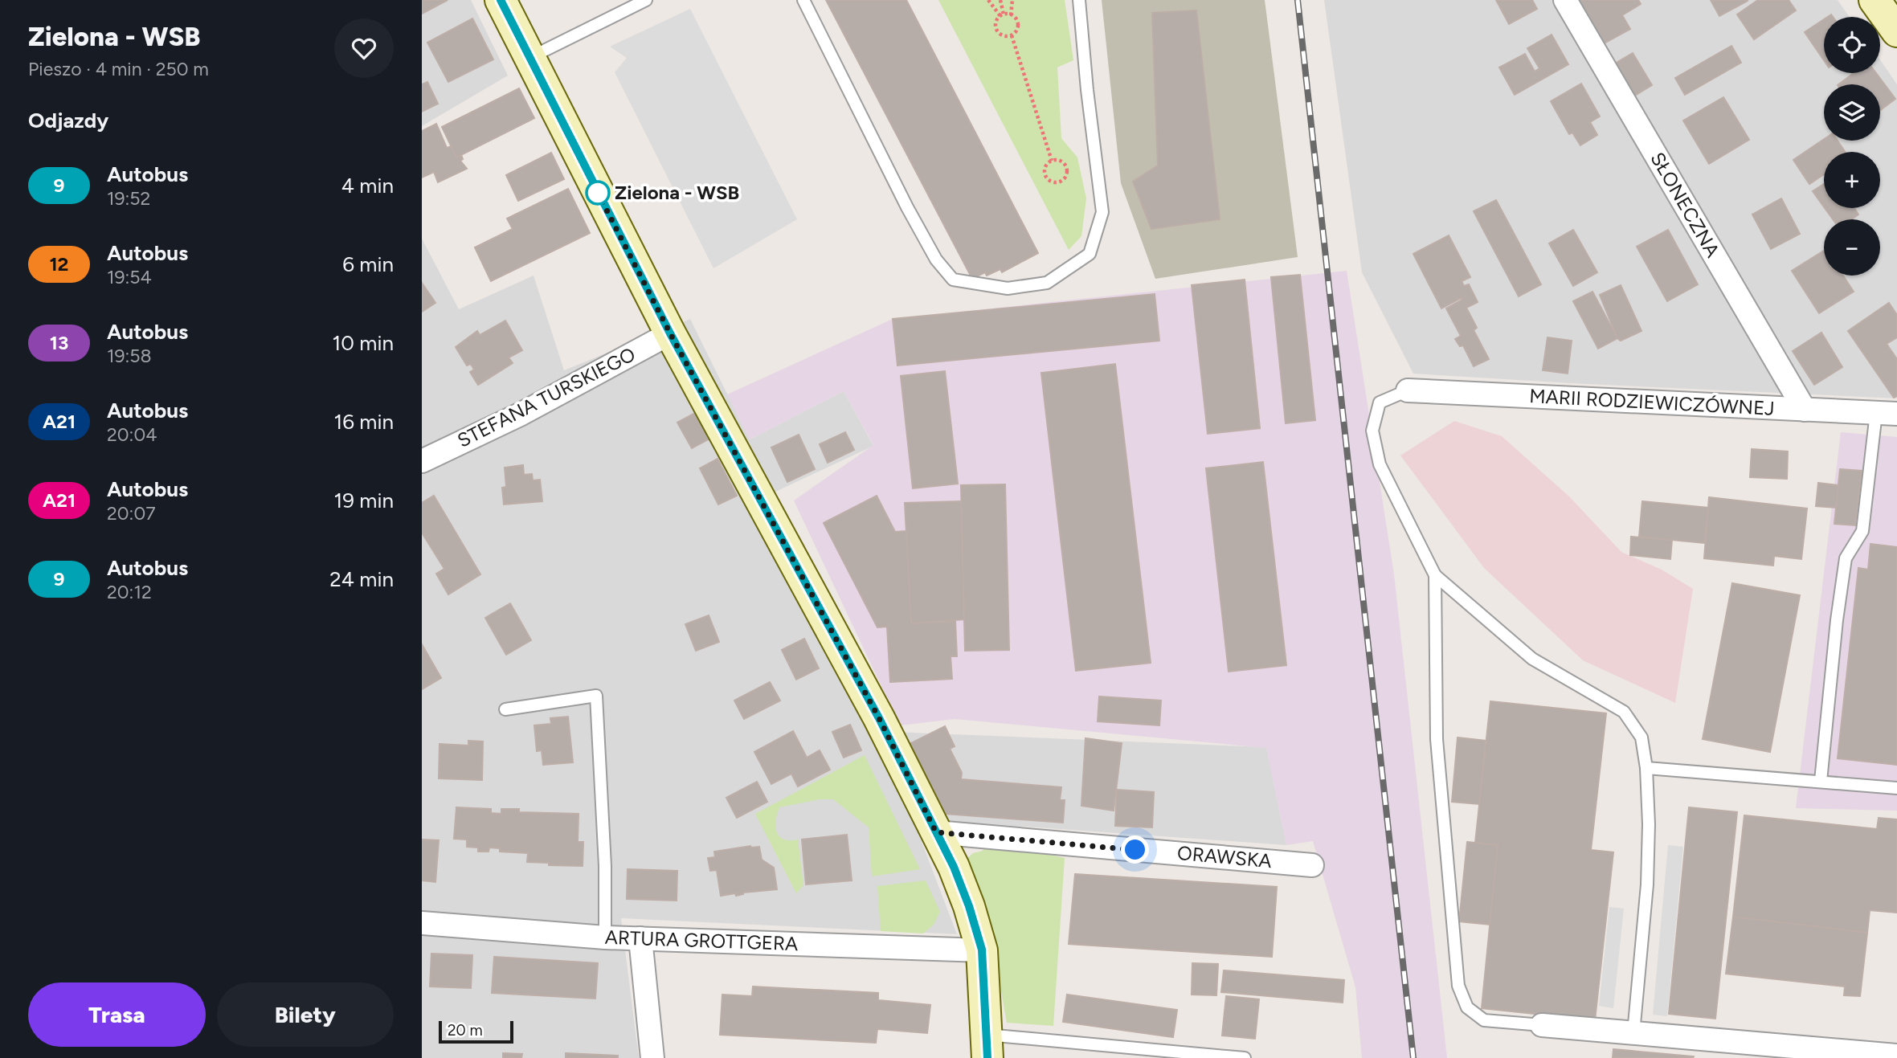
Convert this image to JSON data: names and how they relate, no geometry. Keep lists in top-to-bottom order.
{
  "streets": {
    "street": [
      "SŁONECZNA",
      "STEFANA TURSKIEGO",
      "MARII RODZIEWICZÓWNEJ",
      "ORAWSKA",
      "ARTURA GROTTGERA"
    ]
  },
  "crossings": [
    ["SŁONECZNA", "MARII RODZIEWICZÓWNEJ"]
  ],
  "places": ["Zielona - WSB"],
  "lines": ["bus line 9"],
  "scale_bar": "20 m",
  "page": {
    "heading": [
      ["Zielona - WSB", "Pieszo · 4 min · 250 m"],
      "Odjazdy"
    ],
    "map_buttons": ["+", "−"],
    "list": [
      {
        "mark": "9",
        "name": "Autobus",
        "note": "19:52",
        "value": "4 min"
      },
      {
        "mark": "12",
        "name": "Autobus",
        "note": "19:54",
        "value": "6 min"
      },
      {
        "mark": "13",
        "name": "Autobus",
        "note": "19:58",
        "value": "10 min"
      },
      {
        "mark": "A21",
        "name": "Autobus",
        "note": "20:04",
        "value": "16 min"
      },
      {
        "mark": "A21",
        "name": "Autobus",
        "note": "20:07",
        "value": "19 min"
      },
      {
        "mark": "9",
        "name": "Autobus",
        "note": "20:12",
        "value": "24 min"
      }
    ],
    "buttons": ["Trasa", "Bilety"],
    "scale": "20 m"
  }
}
